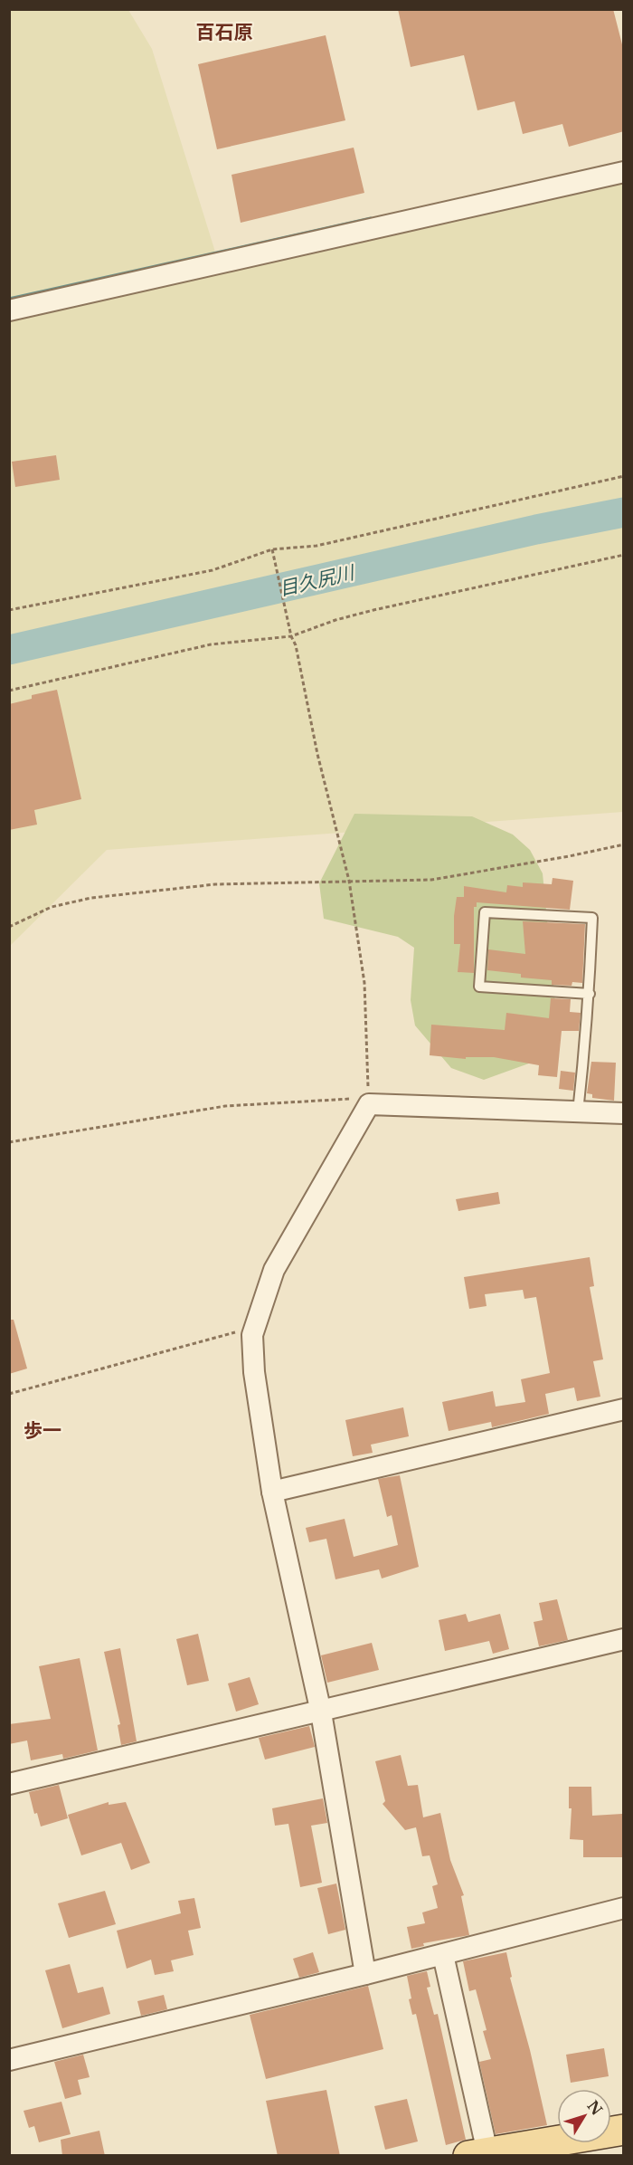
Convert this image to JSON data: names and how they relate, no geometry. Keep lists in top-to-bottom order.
{
  "districts": ["百石原", "歩一"],
  "water": ["目久尻川"],
  "north": "top right"
}
